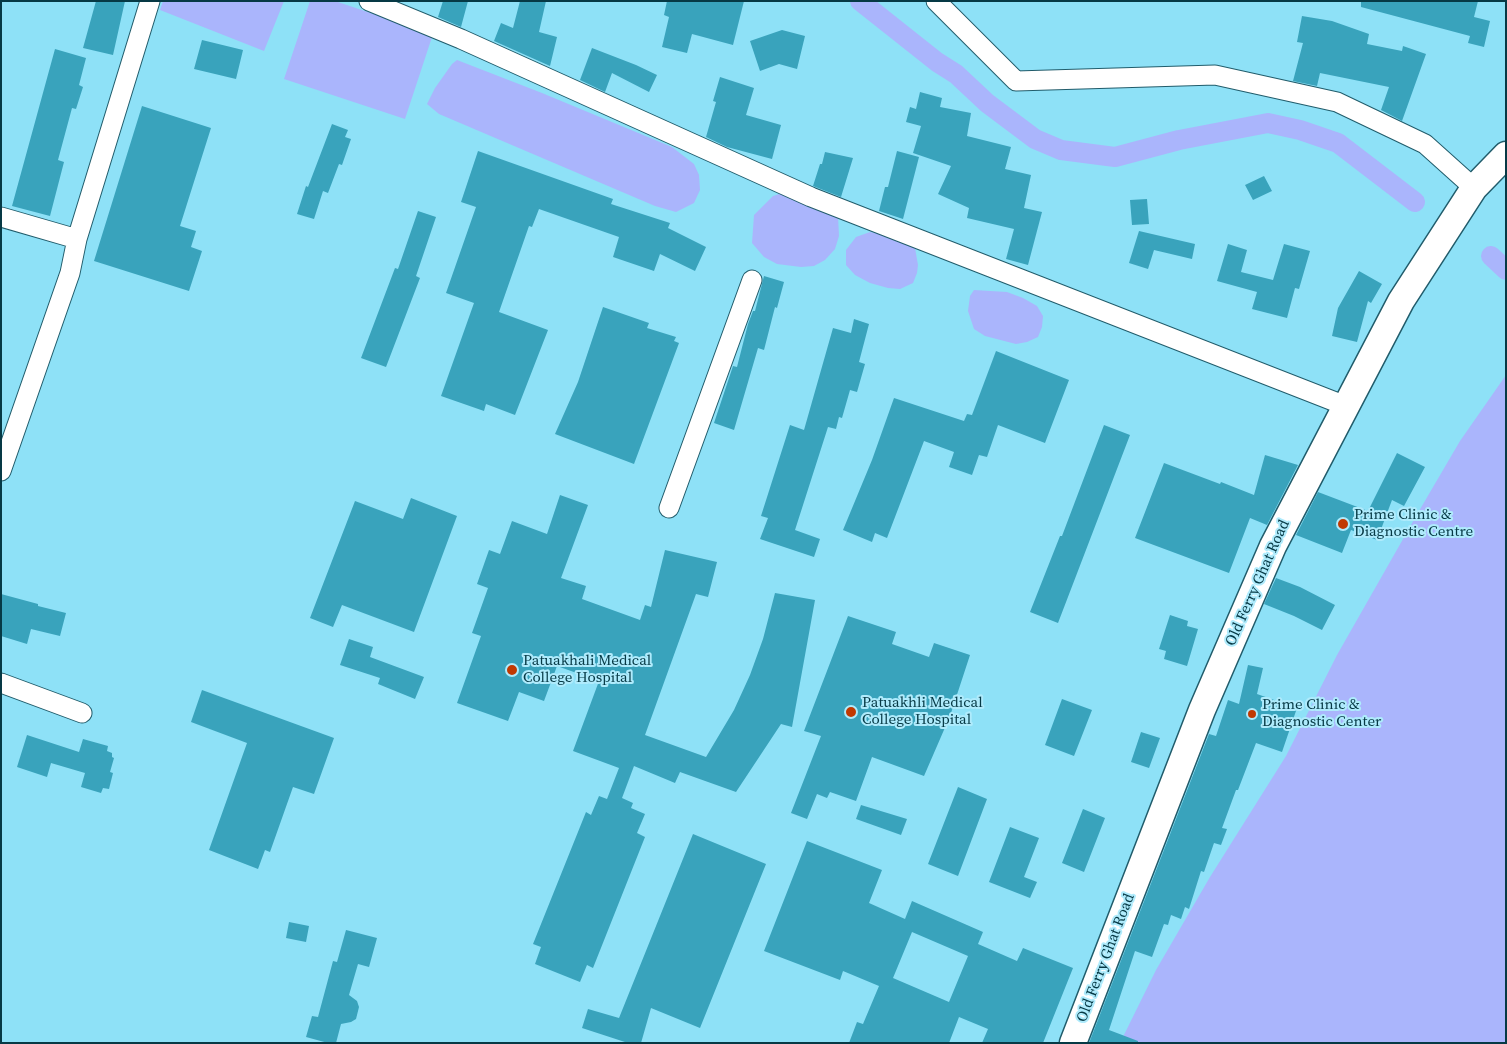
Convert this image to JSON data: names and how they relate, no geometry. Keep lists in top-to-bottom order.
{
  "streets": {
    "street": ["Old Ferry Ghat Road"]
  },
  "places": [
    "Prime Clinic & Diagnostic Centre",
    "Patuakhali Medical College Hospital",
    "Patuakhli Medical College Hospital",
    "Prime Clinic & Diagnostic Center"
  ]
}
